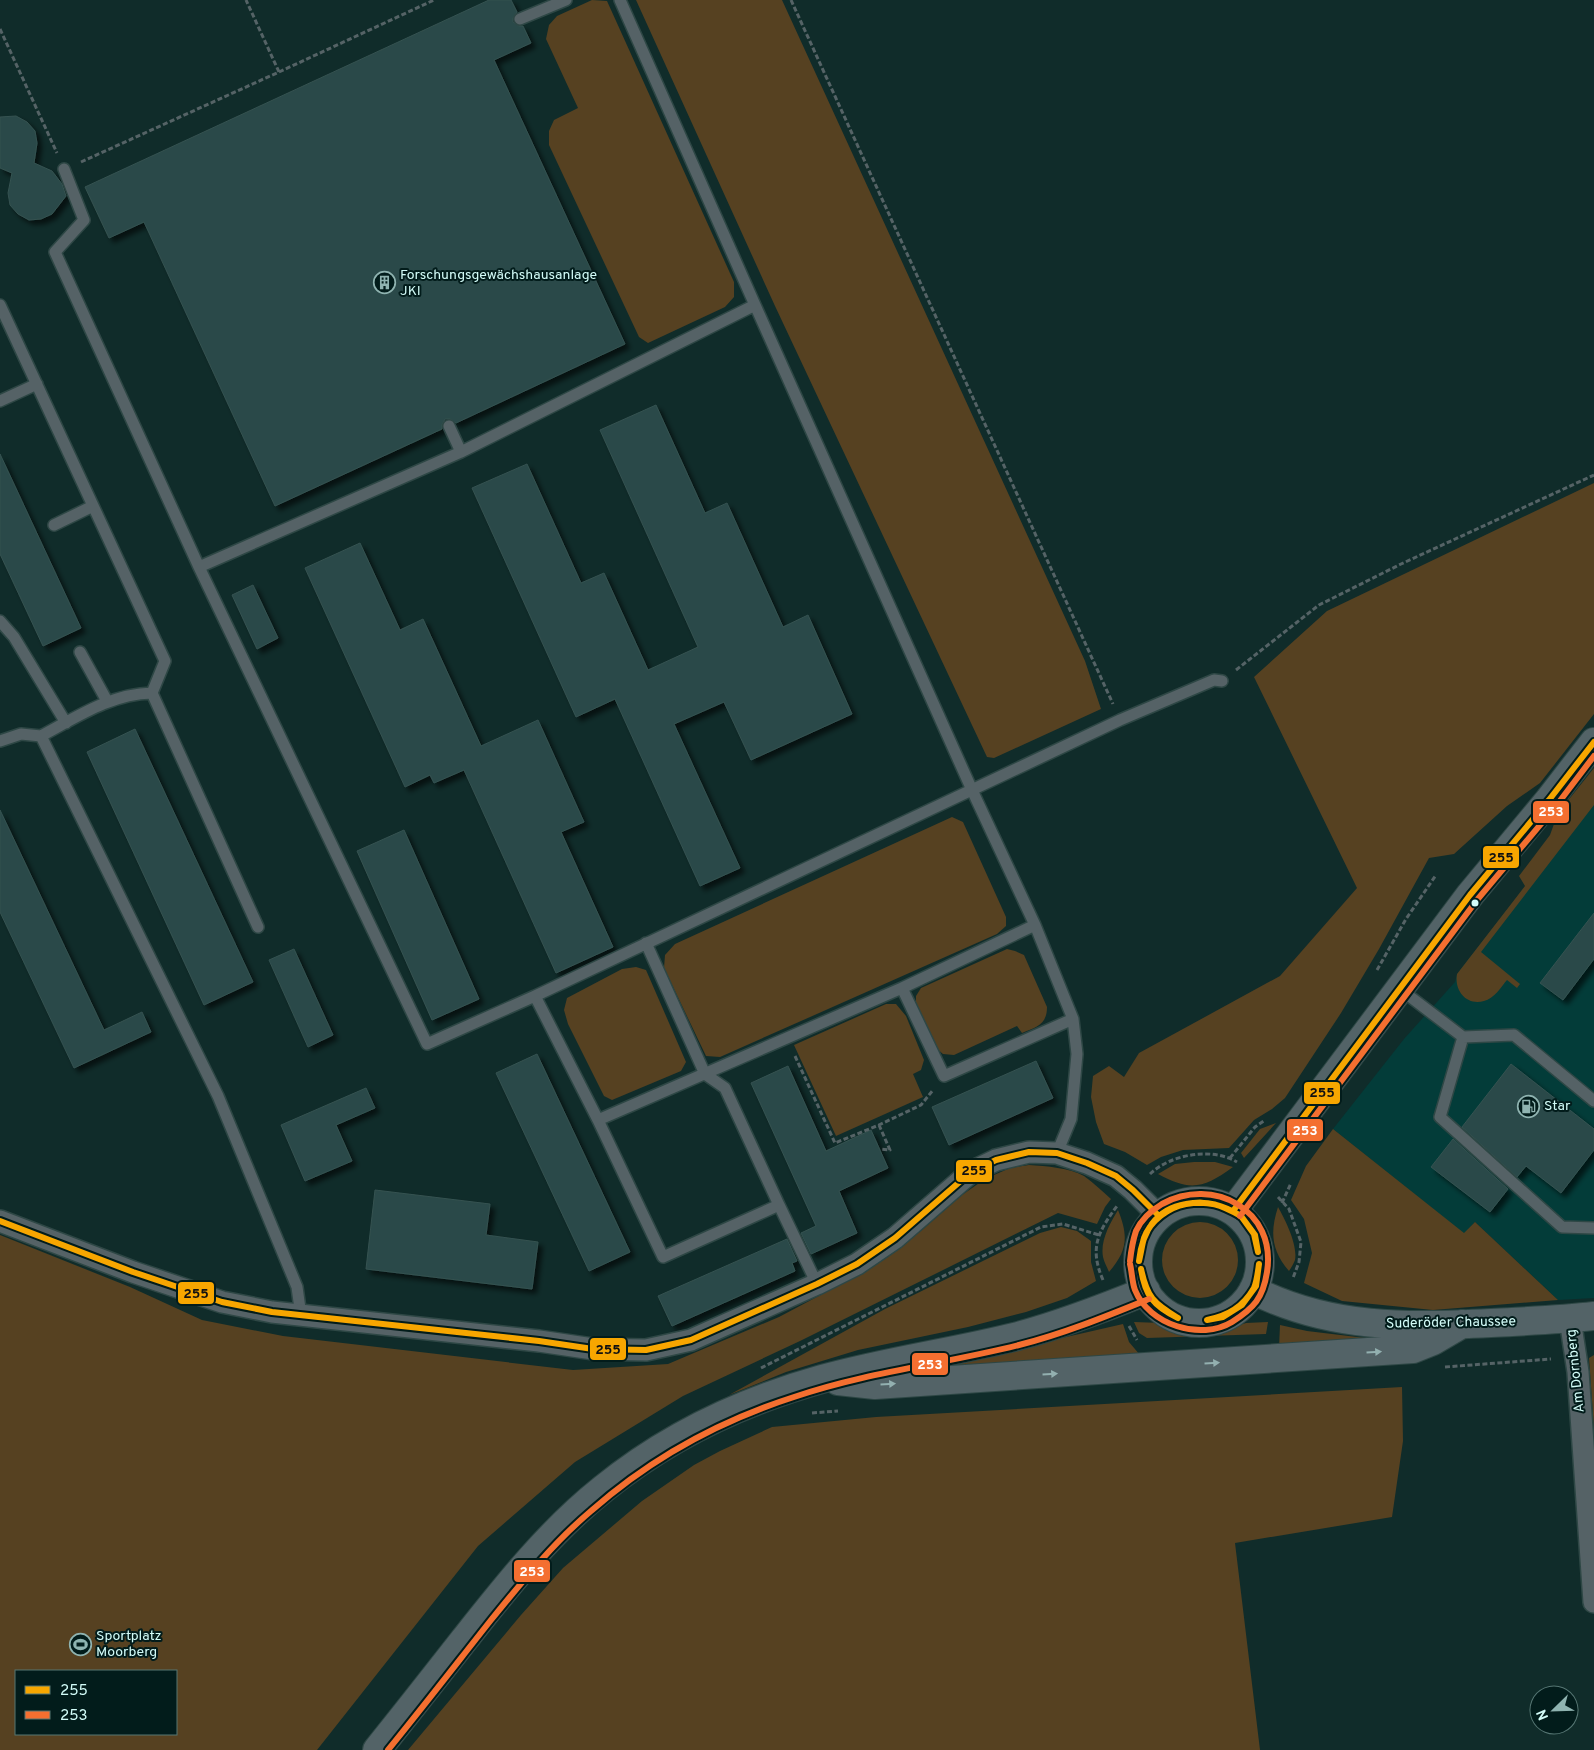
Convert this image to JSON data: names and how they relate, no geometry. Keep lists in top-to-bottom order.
{
  "streets": {
    "main road": ["Suderöder Chaussee"],
    "street": ["Am Dornberg"]
  },
  "crossings": [
    ["Suderöder Chaussee", "Am Dornberg"]
  ],
  "places": {
    "building": ["Forschungsgewächshausanlage JKI"],
    "fuel station": ["Star"],
    "sports": ["Sportplatz Moorberg"]
  },
  "lines": ["transit line 255", "transit line 253"],
  "legend": ["255", "253"],
  "north": "bottom left"
}
